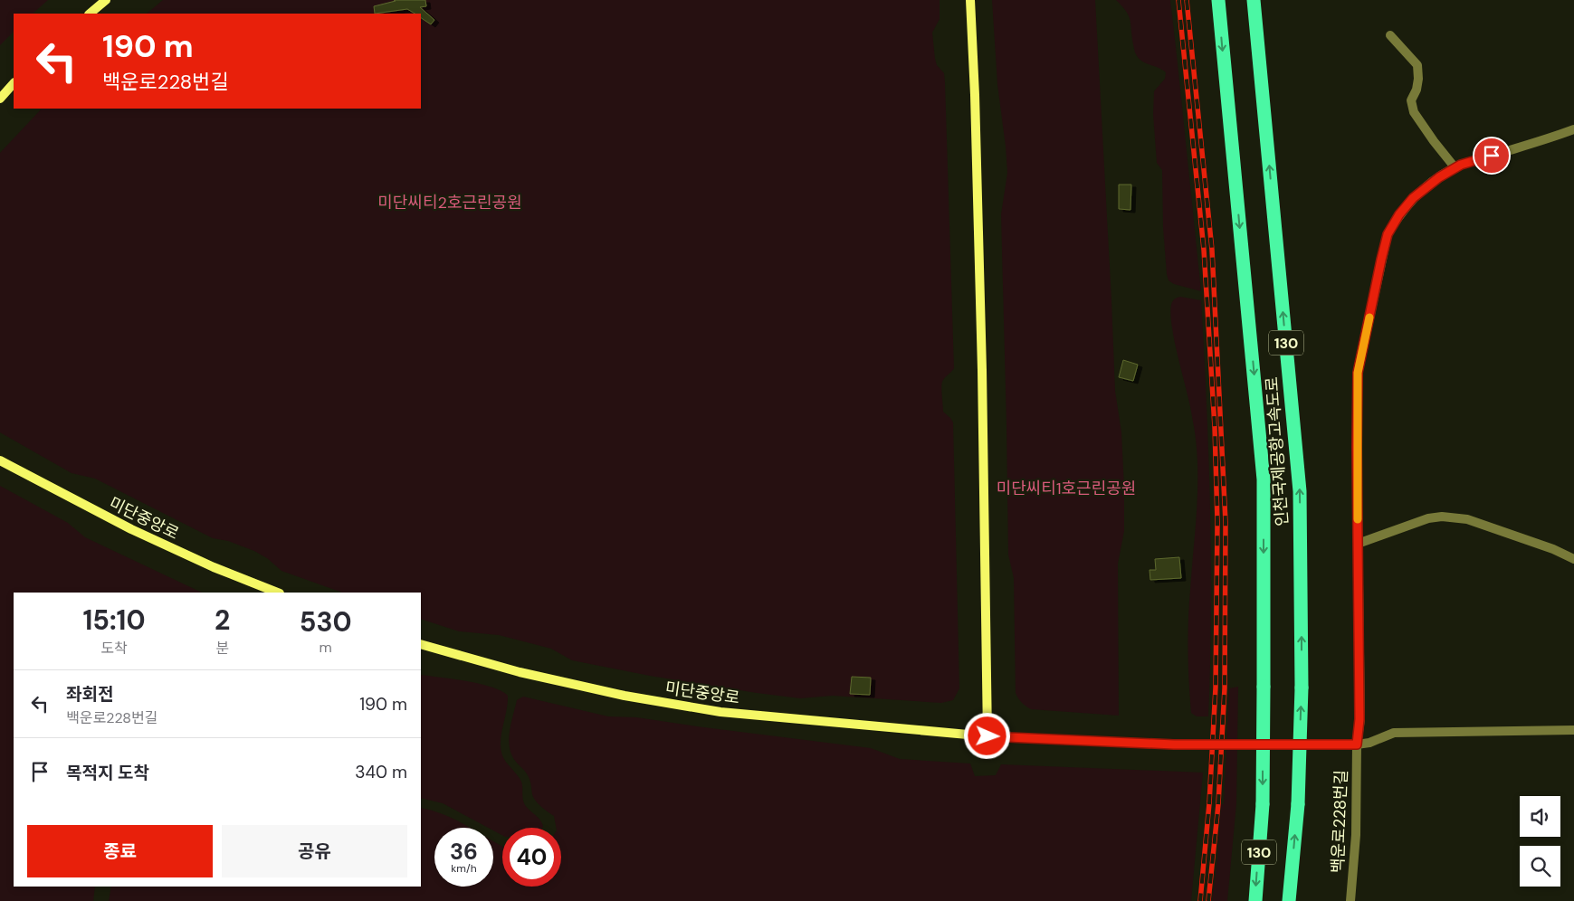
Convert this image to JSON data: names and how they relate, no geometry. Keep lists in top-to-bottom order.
{
  "streets": {
    "highway": ["130", "인천국제공항고속도로"],
    "street": ["미단중앙로", "백운로228번길"]
  },
  "crossings": [
    ["미단중앙로", "백운로228번길"]
  ],
  "parks": ["미단씨티2호근린공원", "미단씨티1호근린공원"],
  "page": {
    "turn": ["190 m", "백운로228번길"],
    "eta": [
      "15:10",
      "도착",
      "2",
      "분",
      "530",
      "m"
    ],
    "list": [
      {
        "name": "좌회전",
        "note": "백운로228번길",
        "value": "190 m"
      },
      {
        "name": "목적지 도착",
        "value": "340 m"
      }
    ],
    "buttons": ["종료", "공유"],
    "speed": "36 km/h",
    "limit": "40"
  }
}
